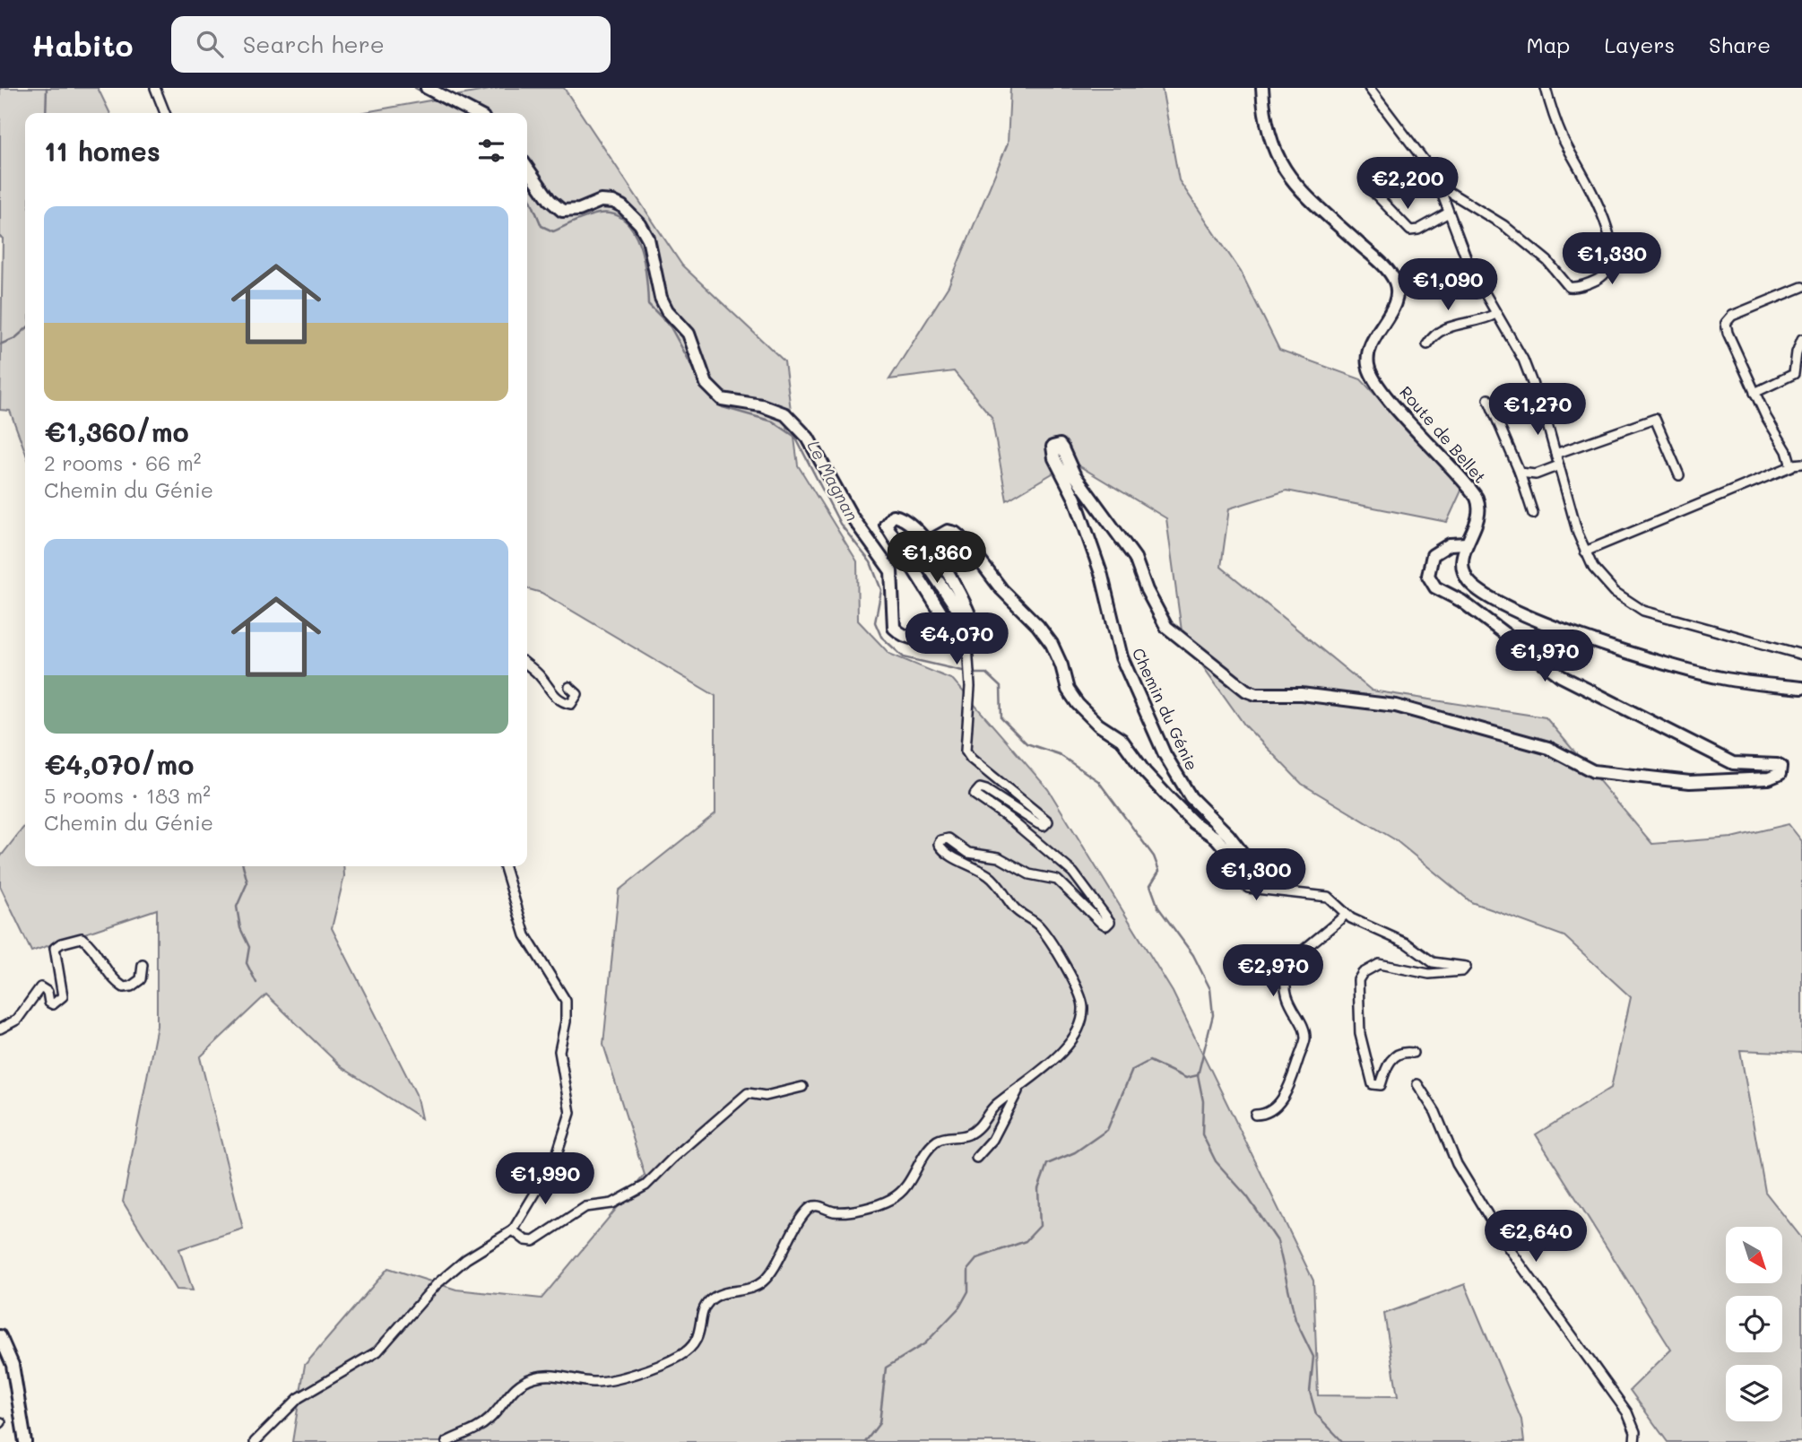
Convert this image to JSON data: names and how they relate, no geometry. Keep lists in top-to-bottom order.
{
  "streets": {
    "street": ["Route de Bellet", "Chemin du Génie"]
  },
  "crossings": [
    ["Route de Bellet", "Chemin du Génie"]
  ],
  "water": ["Le Magnan"],
  "north": "bottom right",
  "page": {
    "header": "Habito",
    "search": "Search here",
    "nav": ["Map", "Layers", "Share"],
    "heading": "11 homes",
    "price": [
      "€2,200",
      "€1,330",
      "€1,090",
      "€1,270",
      "€1,360",
      "€4,070",
      "€1,970",
      "€1,300",
      "€2,970",
      "€1,990",
      "€2,640"
    ],
    "list": [
      {
        "name": "€1,360/mo",
        "note": "2 rooms · 66 m² · Chemin du Génie"
      },
      {
        "name": "€4,070/mo",
        "note": "5 rooms · 183 m² · Chemin du Génie"
      }
    ]
  }
}
